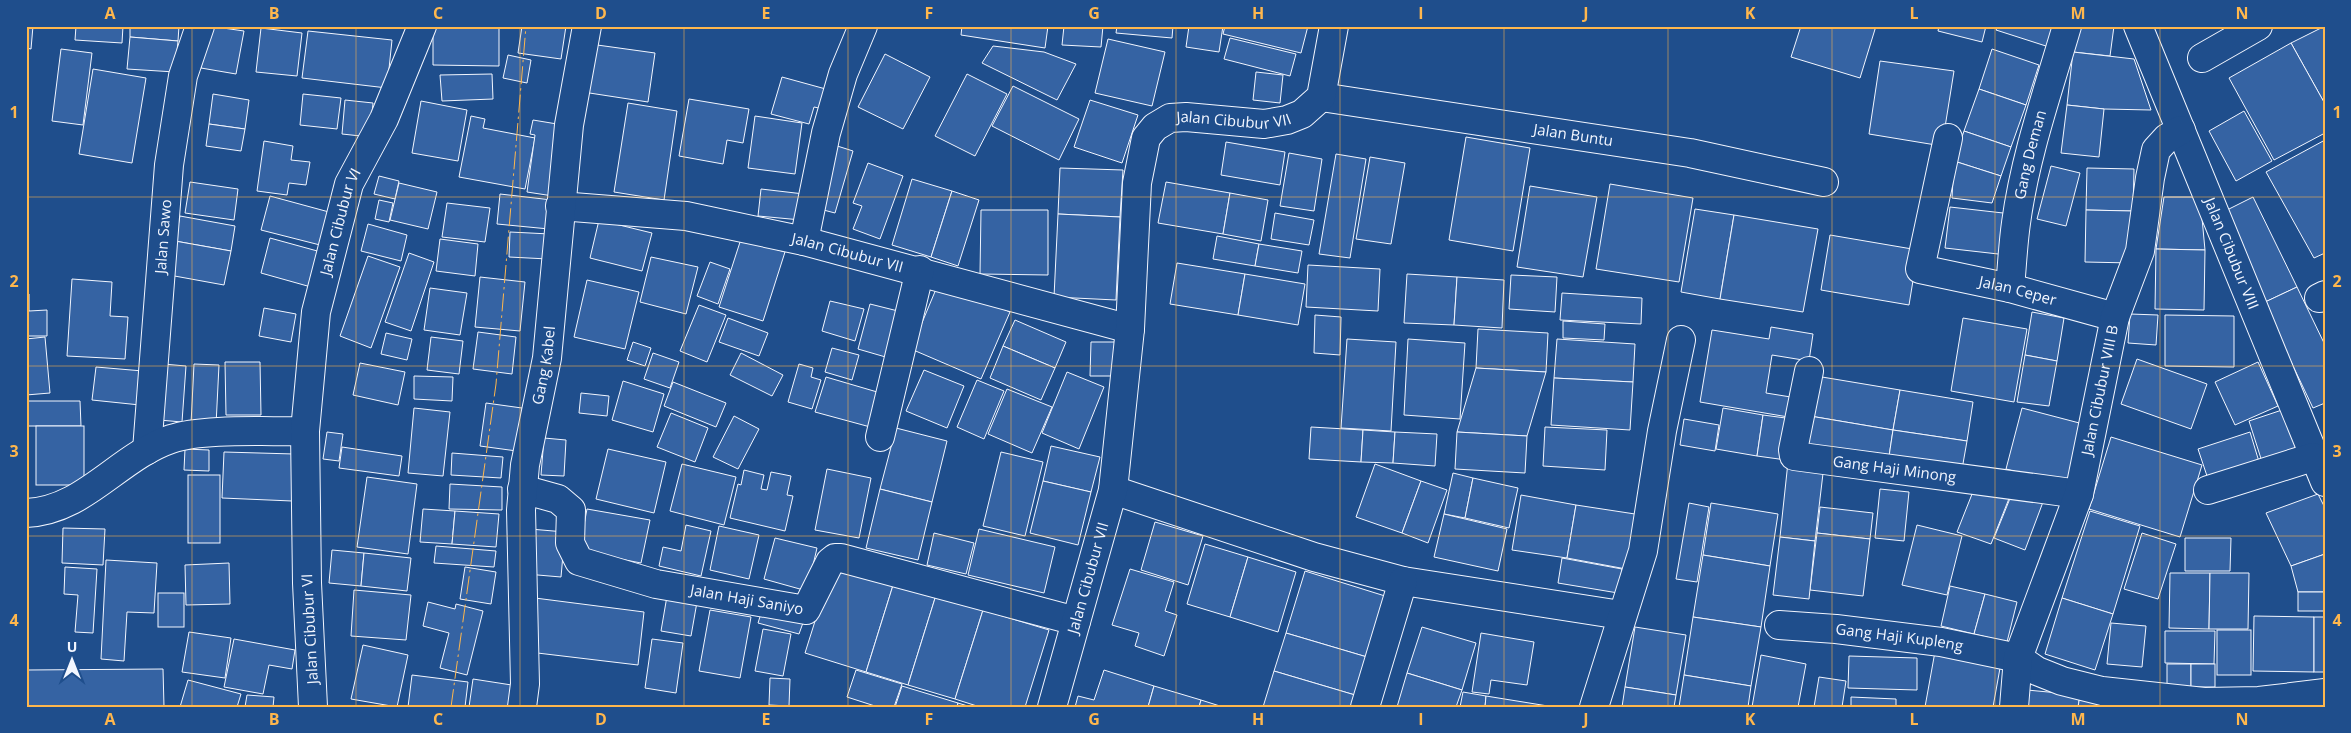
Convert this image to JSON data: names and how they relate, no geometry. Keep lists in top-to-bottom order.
{
  "streets": {
    "street": [
      "Jalan Cibubur VII",
      "Jalan Buntu",
      "Gang Deman",
      "Jalan Cibubur VI",
      "Jalan Sawo",
      "Jalan Cibubur VIII",
      "Jalan Ceper",
      "Gang Kabel",
      "Jalan Cibubur VIII B",
      "Gang Haji Minong",
      "Jalan Haji Saniyo",
      "Gang Haji Kupleng"
    ]
  },
  "crossings": [
    ["Jalan Cibubur VII", "Jalan Buntu"],
    ["Jalan Cibubur VII", "Gang Kabel"],
    ["Jalan Cibubur VII", "Jalan Haji Saniyo"],
    ["Gang Deman", "Jalan Ceper"],
    ["Jalan Cibubur VIII", "Jalan Cibubur VIII B"],
    ["Jalan Ceper", "Jalan Cibubur VIII B"],
    ["Gang Kabel", "Jalan Haji Saniyo"],
    ["Jalan Cibubur VIII B", "Gang Haji Minong"],
    ["Jalan Cibubur VIII B", "Gang Haji Kupleng"]
  ],
  "north": "top",
  "grid": {
    "columns": [
      "A",
      "B",
      "C",
      "D",
      "E",
      "F",
      "G",
      "H",
      "I",
      "J",
      "K",
      "L",
      "M",
      "N"
    ],
    "rows": [
      "1",
      "2",
      "3",
      "4"
    ]
  }
}
